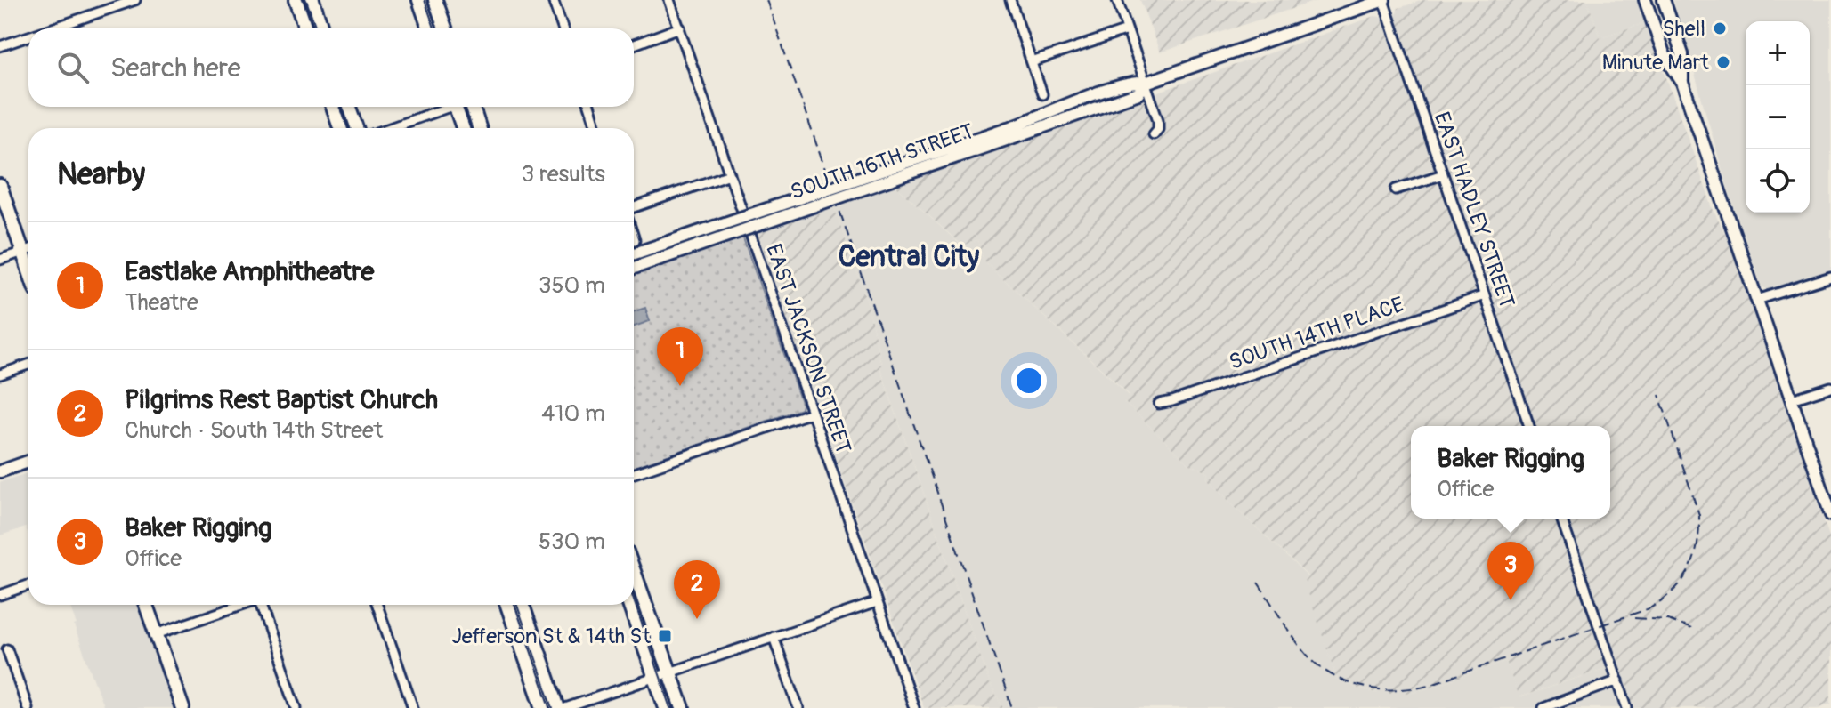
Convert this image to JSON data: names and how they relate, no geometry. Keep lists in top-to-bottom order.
{
  "streets": {
    "main road": ["SOUTH 16TH STREET"],
    "street": ["EAST HADLEY STREET", "SOUTH 14TH PLACE", "EAST JACKSON STREET"]
  },
  "crossings": [
    ["SOUTH 16TH STREET", "EAST HADLEY STREET"],
    ["EAST HADLEY STREET", "SOUTH 14TH PLACE"]
  ],
  "districts": ["Central City"],
  "places": {
    "other": ["Shell", "Minute Mart"],
    "transit": ["Jefferson St & 14th St"]
  },
  "page": {
    "map_buttons": ["+", "−"],
    "search": "Search here",
    "heading": ["Nearby", "3 results"],
    "list": [
      {
        "mark": "1",
        "name": "Eastlake Amphitheatre",
        "note": "Theatre",
        "value": "350 m"
      },
      {
        "mark": "2",
        "name": "Pilgrims Rest Baptist Church",
        "note": "Church · South 14th Street",
        "value": "410 m"
      },
      {
        "mark": "3",
        "name": "Baker Rigging",
        "note": "Office",
        "value": "530 m"
      }
    ],
    "pins": ["1", "3", "2"],
    "popup": ["Baker Rigging", "Office"]
  }
}
